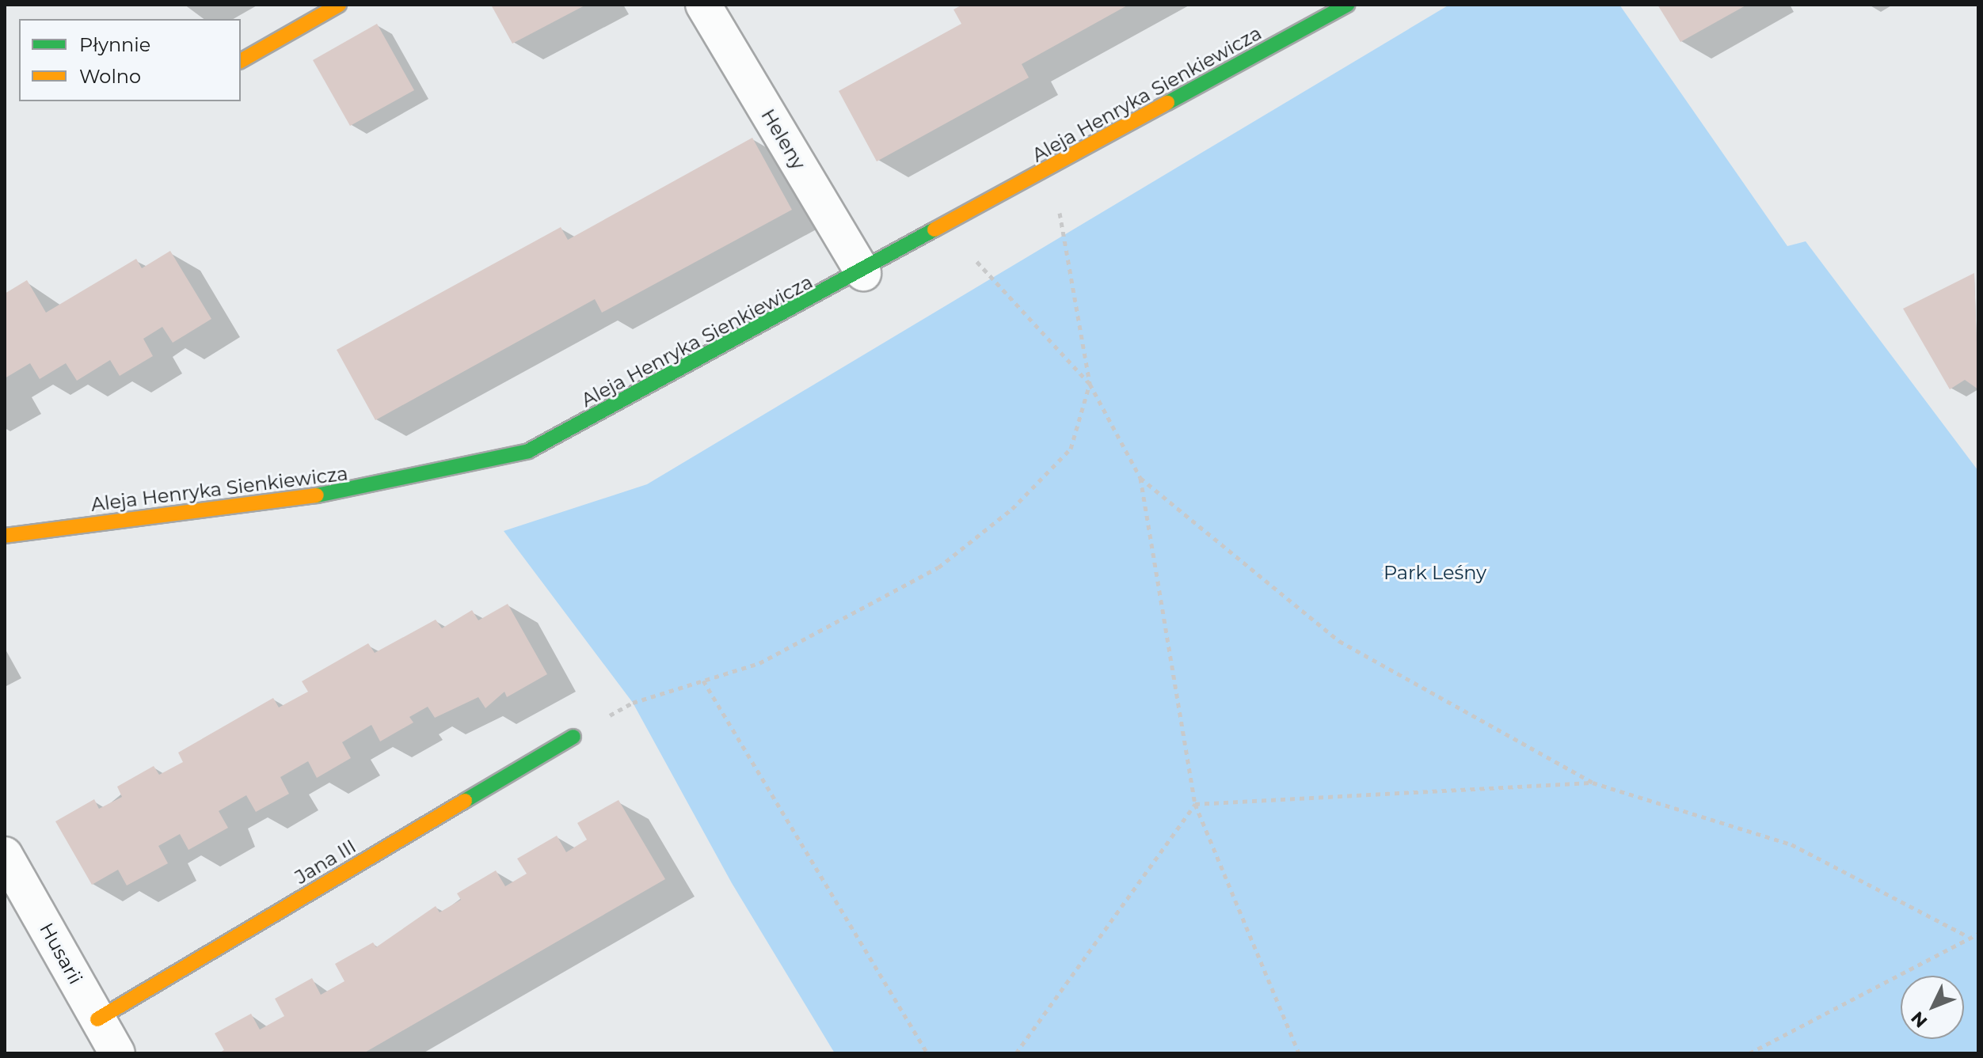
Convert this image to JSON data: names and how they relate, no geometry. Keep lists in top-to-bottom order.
{
  "streets": {
    "street": [
      "Aleja Henryka Sienkiewicza",
      "Heleny",
      "Jana III",
      "Husarii"
    ]
  },
  "crossings": [
    ["Aleja Henryka Sienkiewicza", "Heleny"],
    ["Jana III", "Husarii"]
  ],
  "parks": ["Park Leśny"],
  "legend": ["Płynnie", "Wolno"],
  "north": "bottom left"
}
